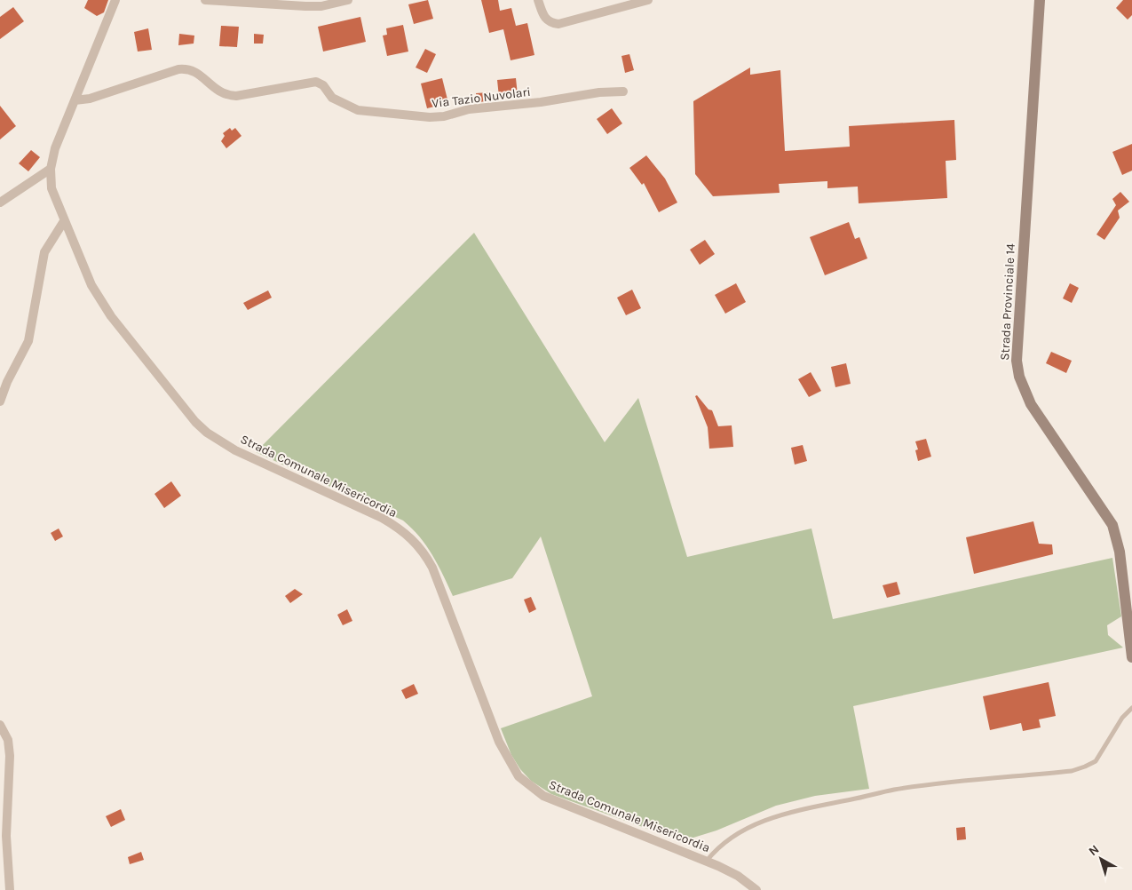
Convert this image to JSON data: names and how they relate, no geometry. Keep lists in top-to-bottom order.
{
  "streets": {
    "main road": ["Strada Provinciale 14"],
    "street": ["Via Tazio Nuvolari", "Strada Comunale Misericordia"]
  },
  "crossings": [
    ["Via Tazio Nuvolari", "Strada Comunale Misericordia"]
  ],
  "north": "top left"
}
